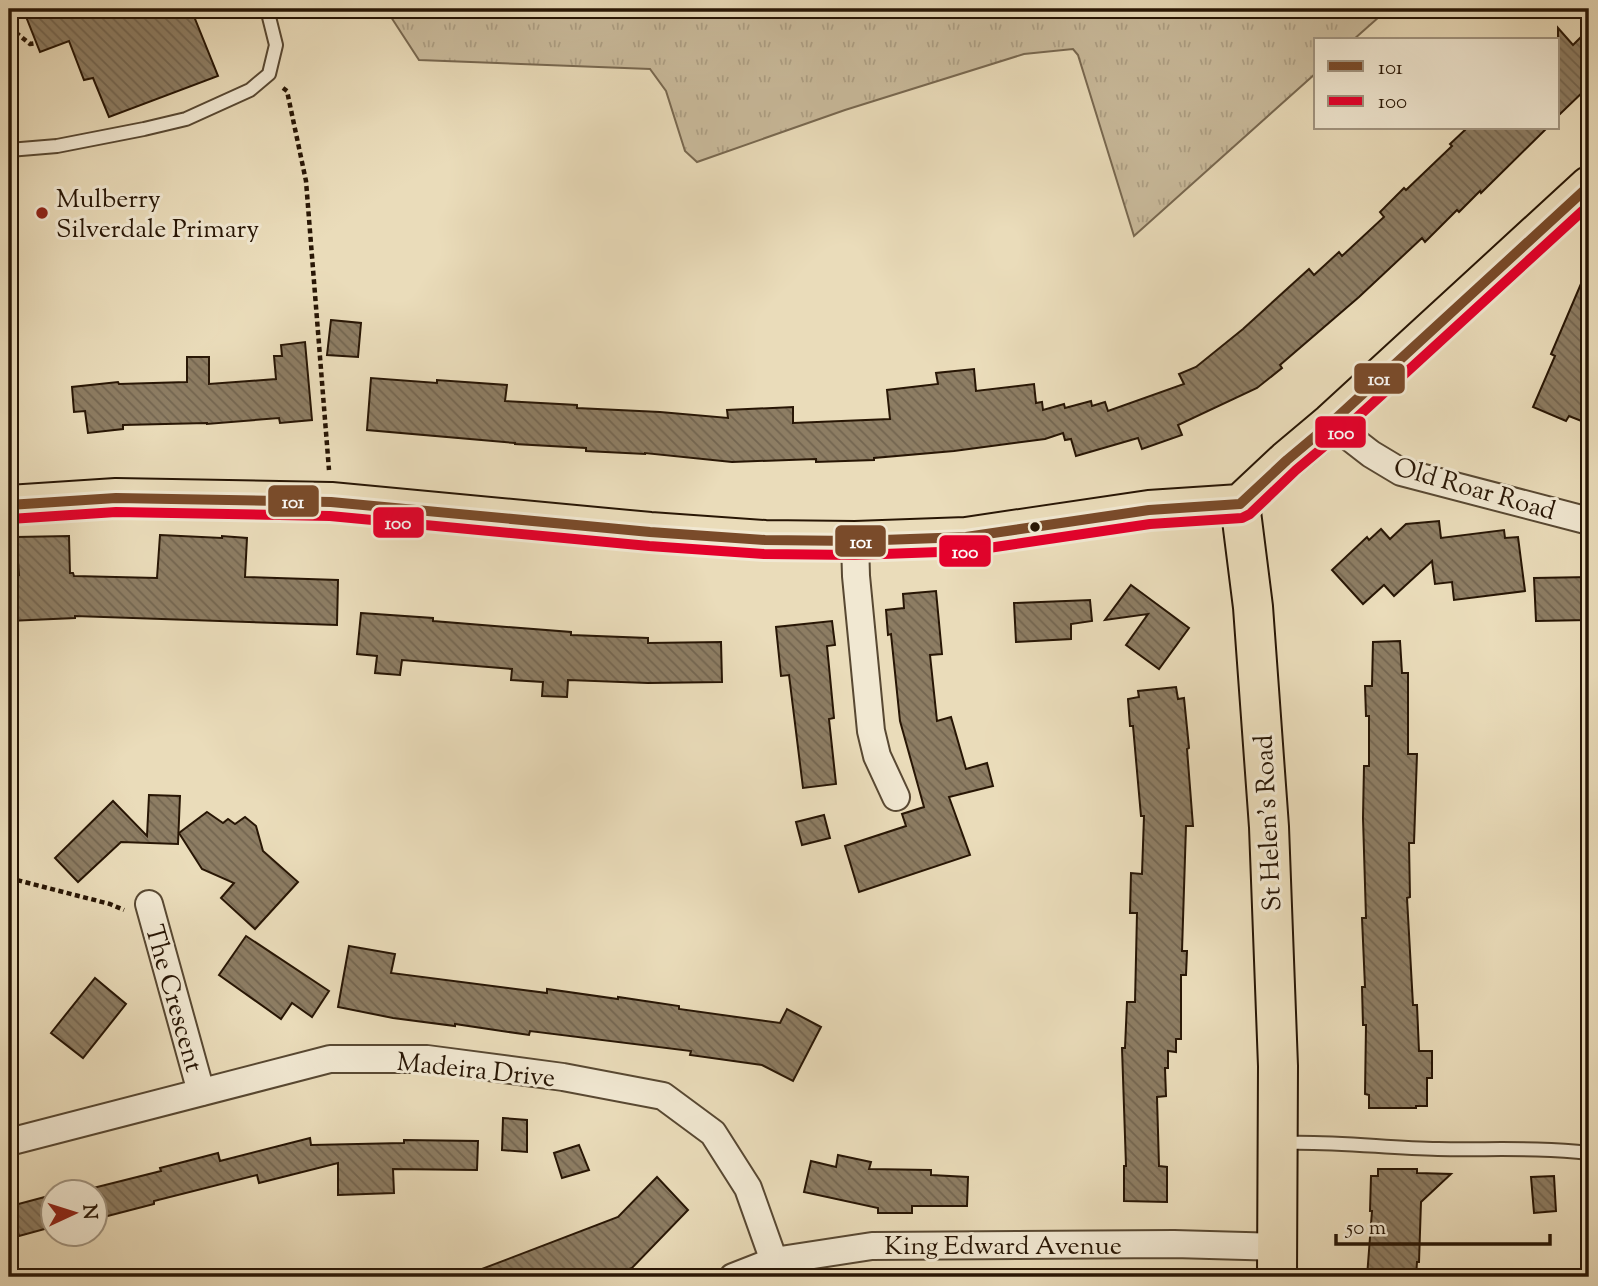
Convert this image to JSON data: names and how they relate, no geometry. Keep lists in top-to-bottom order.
{
  "streets": {
    "main road": ["St Helen's Road"],
    "street": [
      "Old Roar Road",
      "The Crescent",
      "Madeira Drive",
      "King Edward Avenue"
    ]
  },
  "crossings": [
    ["St Helen's Road", "King Edward Avenue"],
    ["The Crescent", "Madeira Drive"],
    ["Madeira Drive", "King Edward Avenue"]
  ],
  "places": ["Mulberry Silverdale Primary"],
  "lines": ["transit line 101", "transit line 100"],
  "legend": ["101", "100"],
  "scale_bar": "50 m",
  "north": "right"
}
